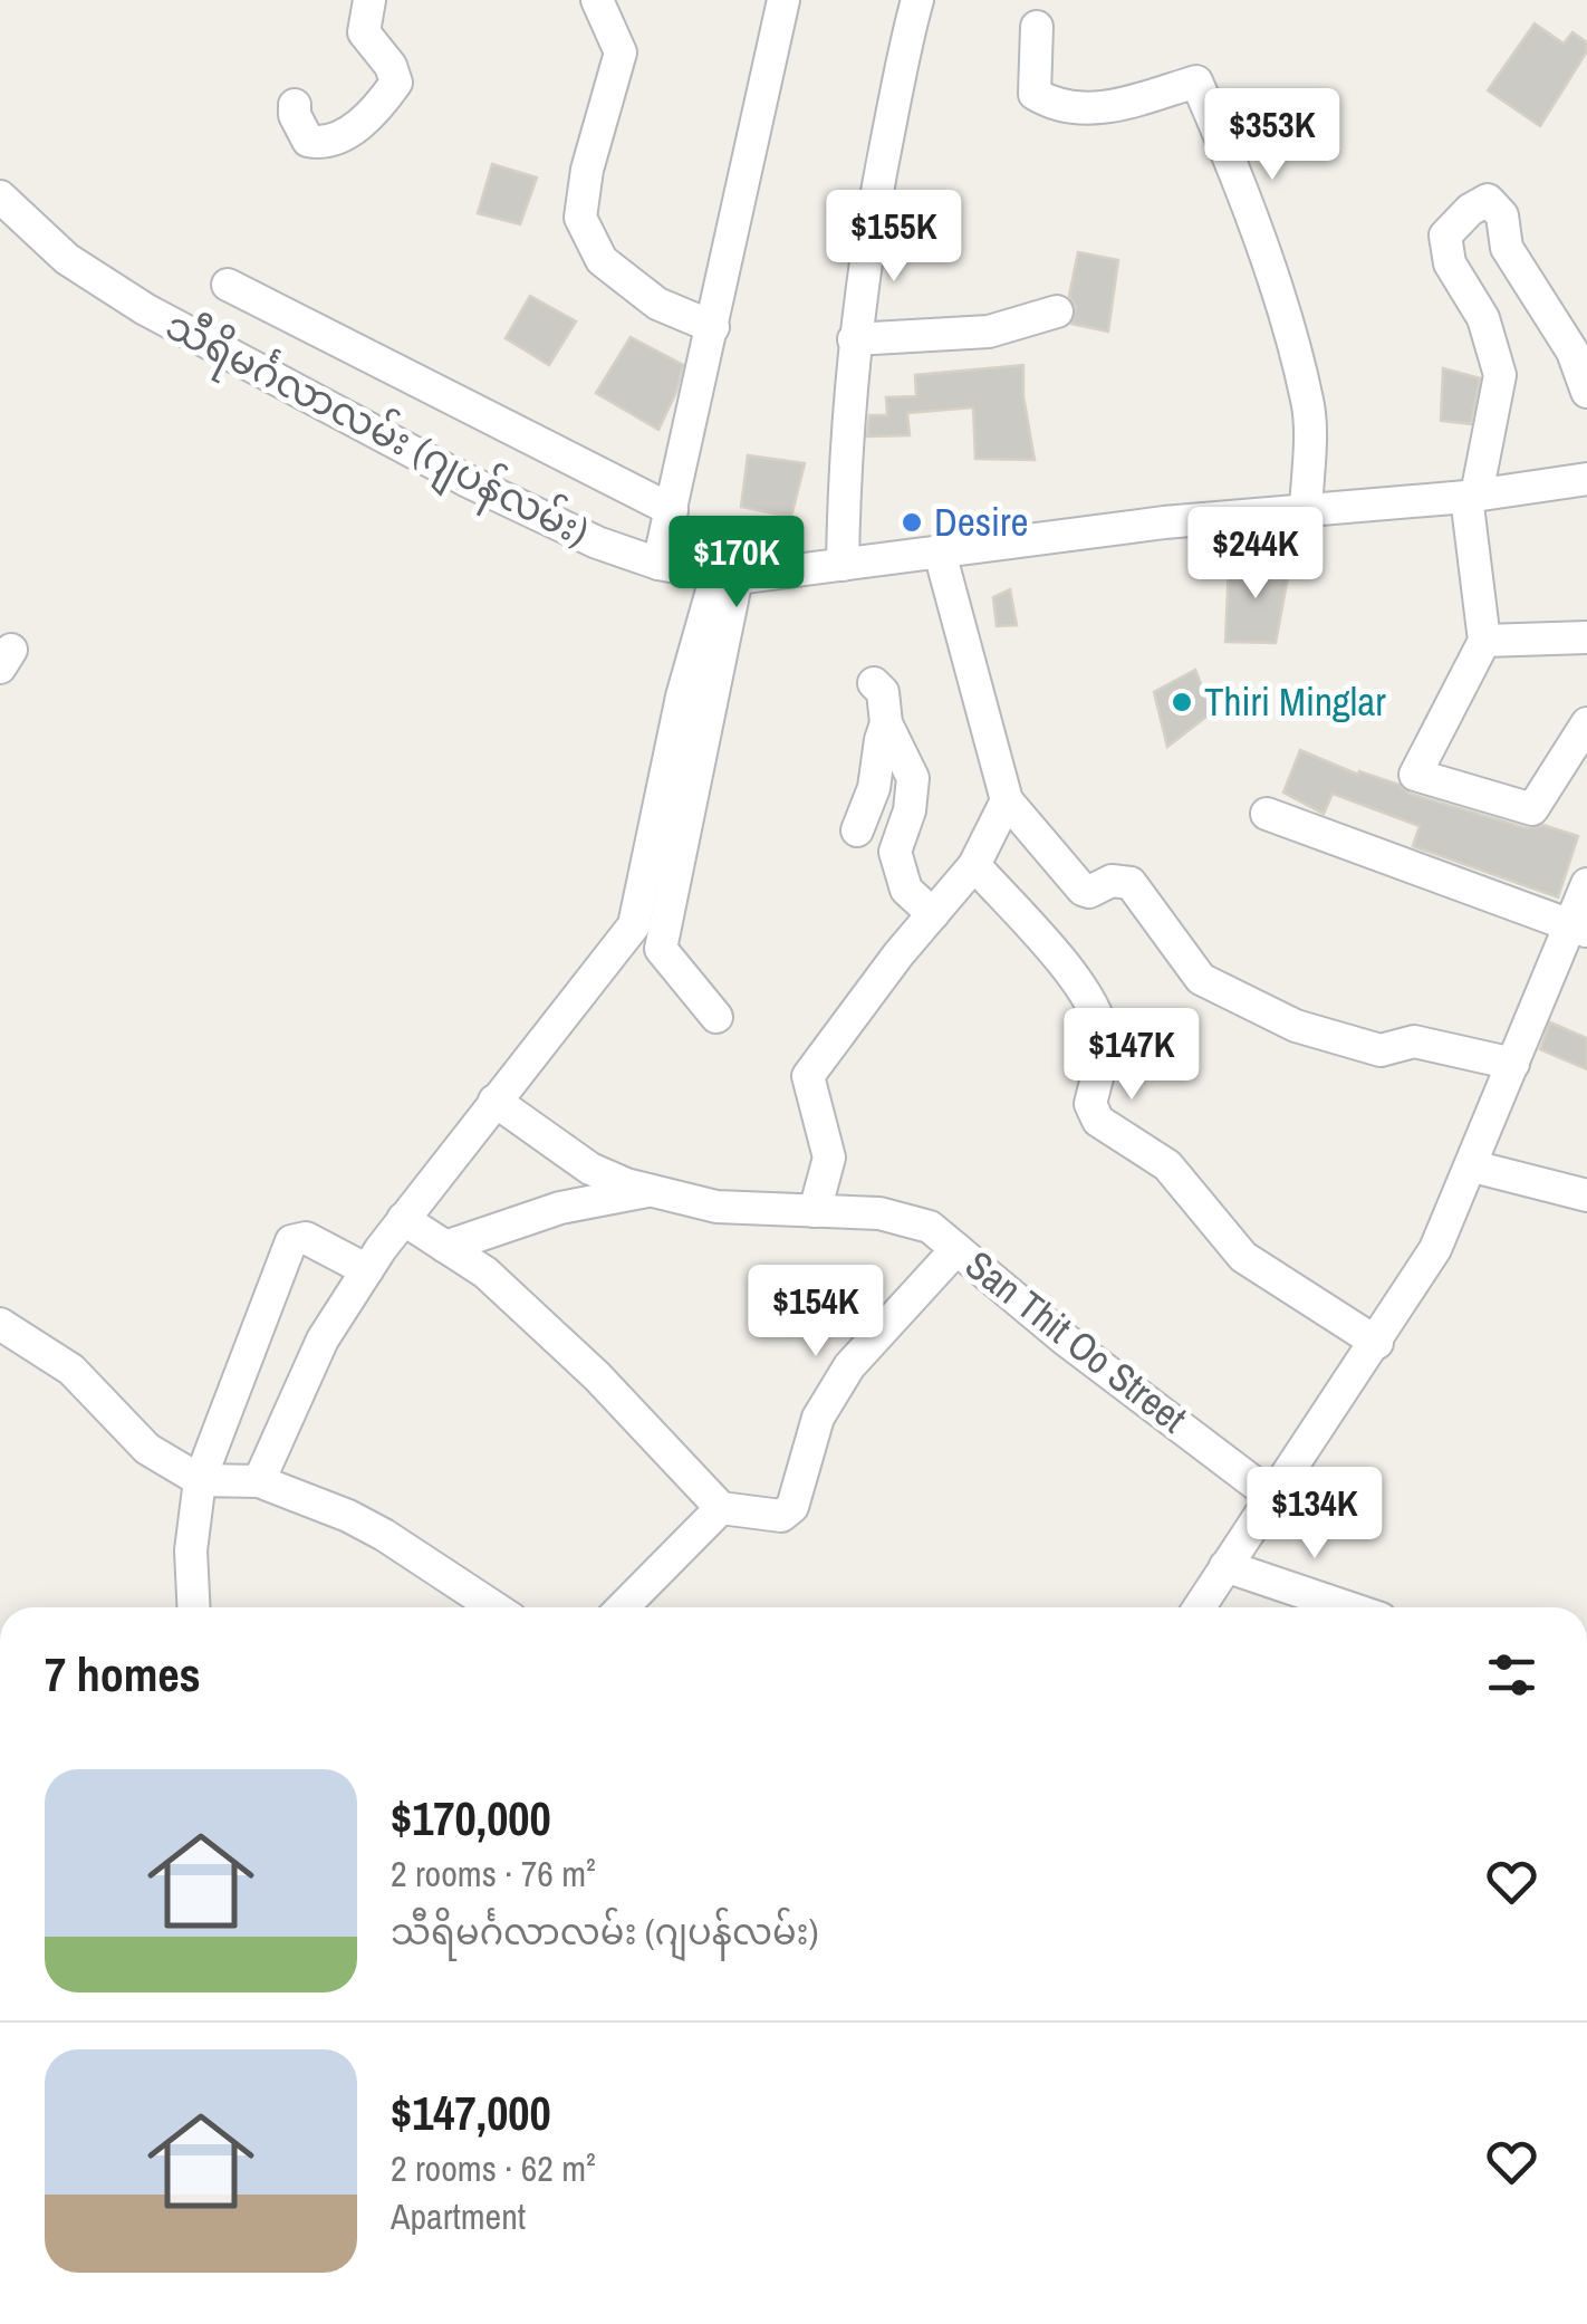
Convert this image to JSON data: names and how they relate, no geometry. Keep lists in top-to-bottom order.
{
  "streets": {
    "street": ["သီရိမင်္ဂလာလမ်း (ဂျပန်လမ်း)", "San Thit Oo Street"]
  },
  "places": ["Desire", "Thiri Minglar"],
  "page": {
    "price": [
      "$353K",
      "$155K",
      "$244K",
      "$170K",
      "$147K",
      "$154K",
      "$134K"
    ],
    "heading": "7 homes",
    "list": [
      {
        "name": "$170,000",
        "note": "2 rooms · 76 m² · သီရိမင်္ဂလာလမ်း (ဂျပန်လမ်း)"
      },
      {
        "name": "$147,000",
        "note": "2 rooms · 62 m² · Apartment"
      }
    ]
  }
}
